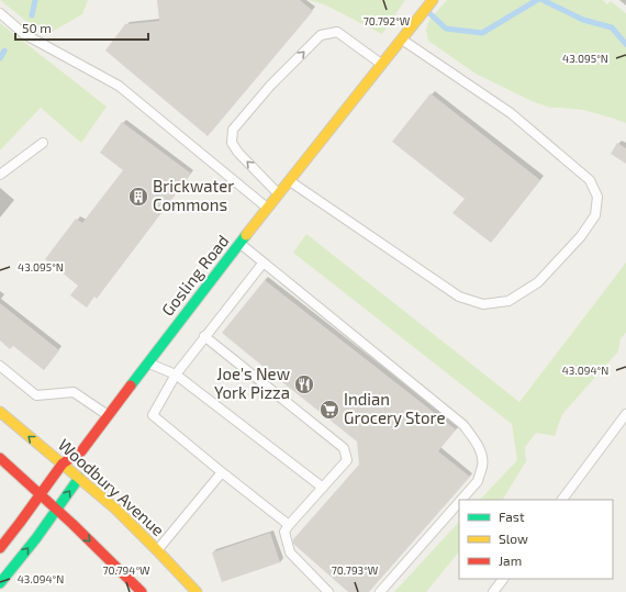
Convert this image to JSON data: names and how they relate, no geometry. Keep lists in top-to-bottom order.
{
  "streets": {
    "main road": ["Gosling Road", "Woodbury Avenue"]
  },
  "crossings": [
    ["Gosling Road", "Woodbury Avenue"]
  ],
  "places": {
    "building": ["Brickwater Commons"],
    "restaurant": ["Joe's New York Pizza"],
    "supermarket": ["Indian Grocery Store"]
  },
  "legend": ["Fast", "Slow", "Jam"],
  "scale_bar": "50 m",
  "coordinates": [
    "70.792°W",
    "43.095°N",
    "43.094°N",
    "70.794°W",
    "70.793°W"
  ]
}
